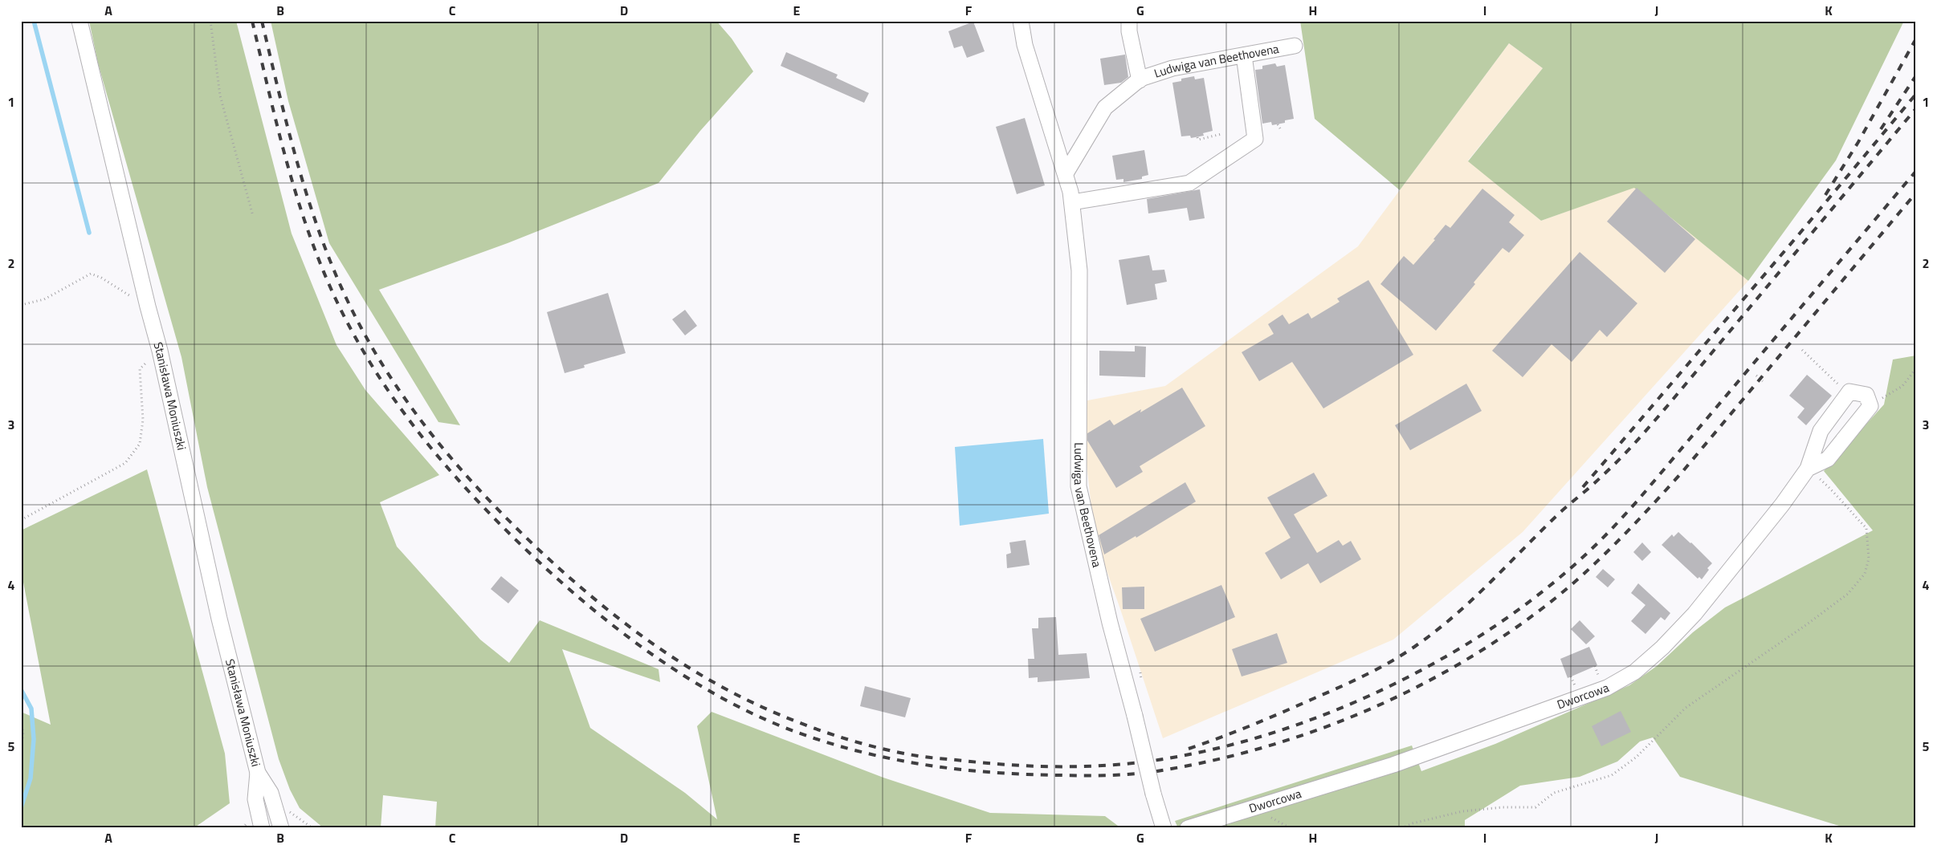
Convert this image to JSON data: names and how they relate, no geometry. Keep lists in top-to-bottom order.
{
  "streets": {
    "street": ["Ludwiga van Beethovena", "Stanisława Moniuszki", "Dworcowa"]
  },
  "grid": {
    "columns": [
      "A",
      "B",
      "C",
      "D",
      "E",
      "F",
      "G",
      "H",
      "I",
      "J",
      "K"
    ],
    "rows": [
      "1",
      "2",
      "3",
      "4",
      "5"
    ]
  }
}
